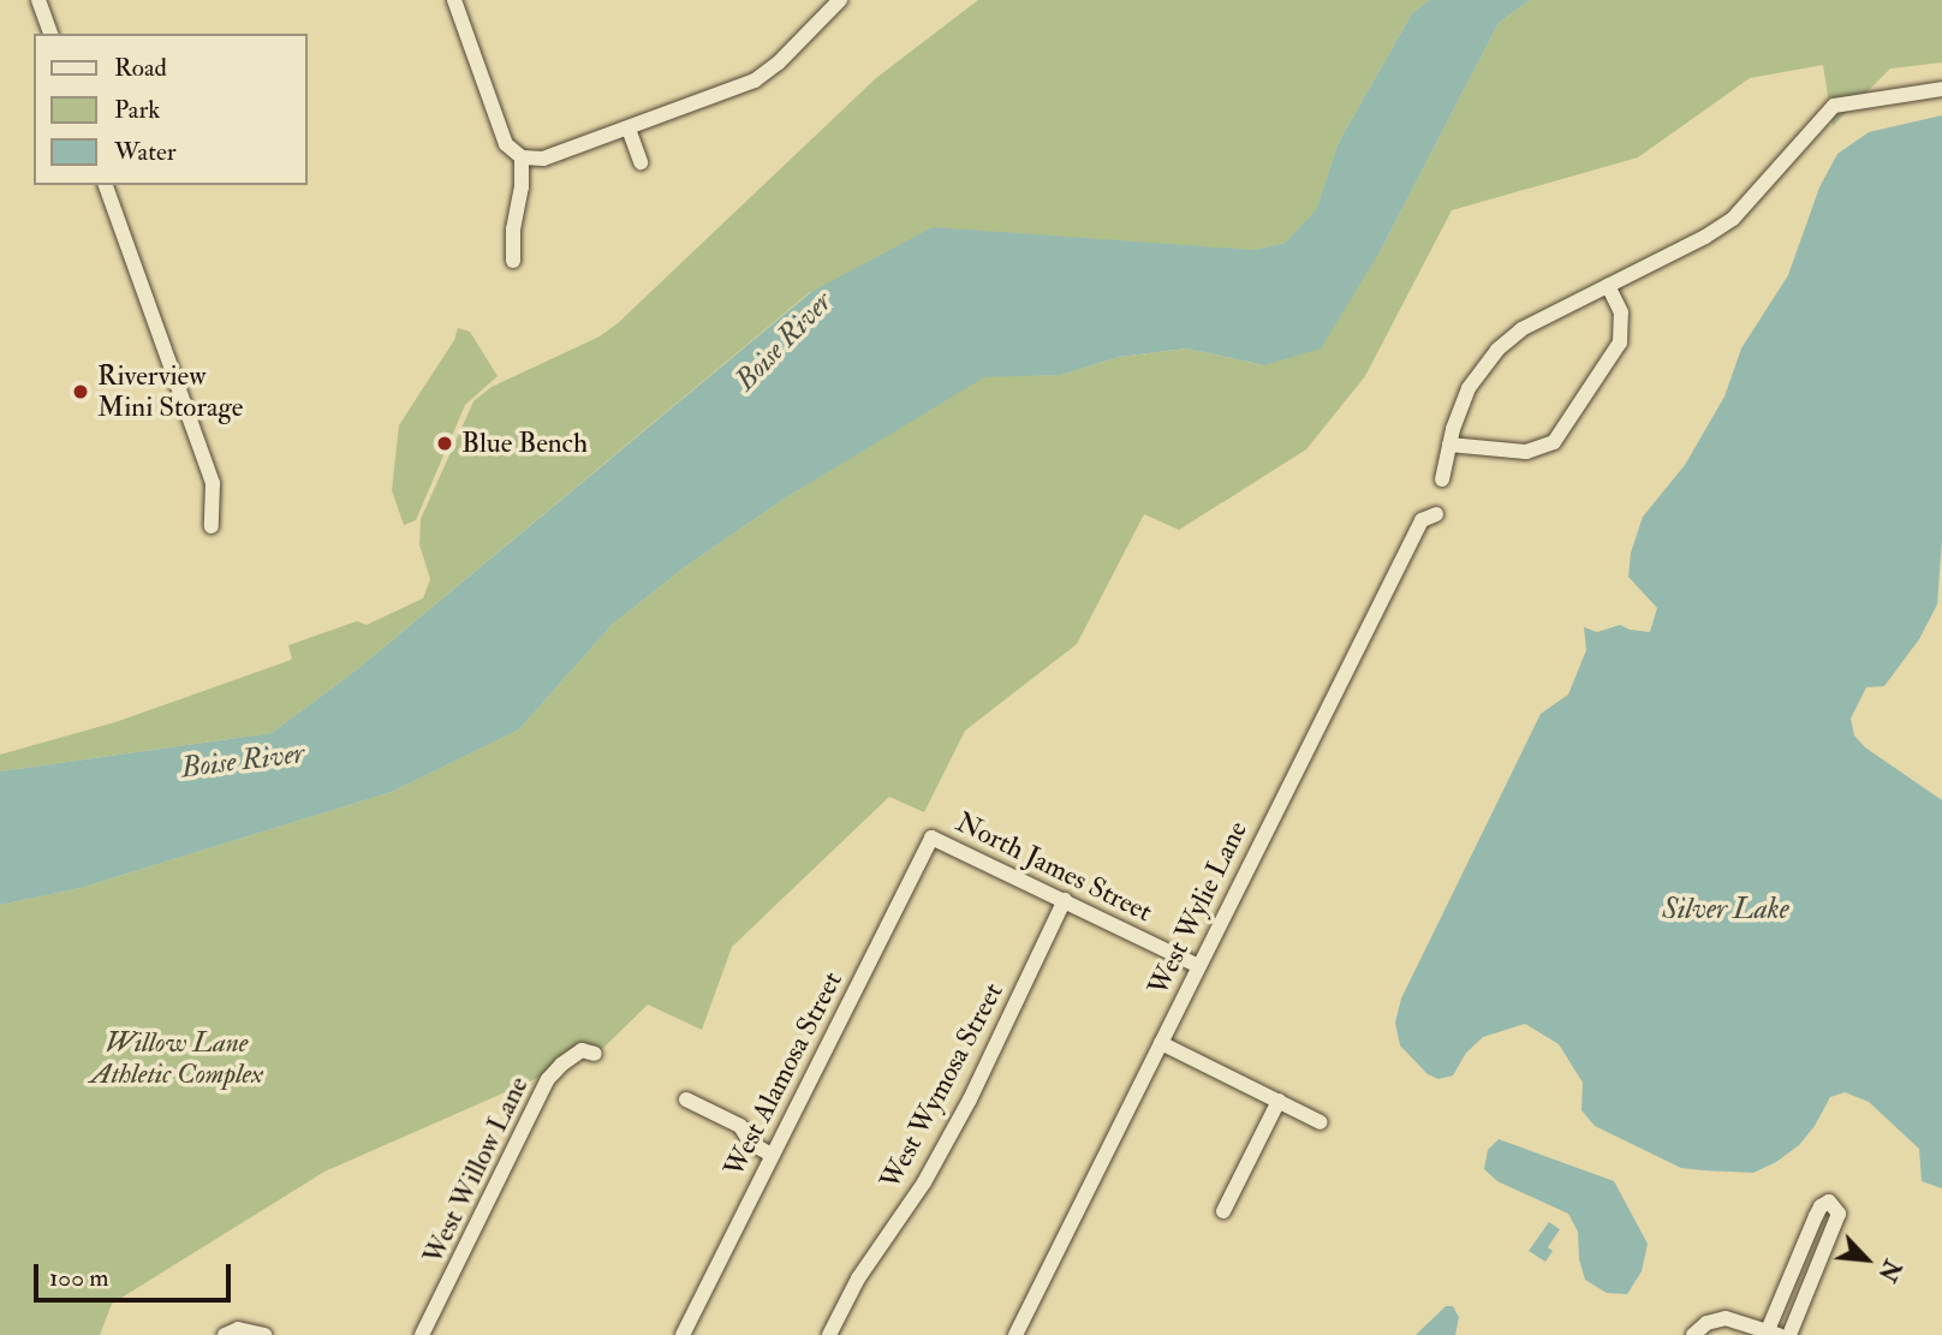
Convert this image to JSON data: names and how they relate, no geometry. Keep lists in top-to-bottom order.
{
  "streets": {
    "street": [
      "North James Street",
      "West Wylie Lane",
      "West Alamosa Street",
      "West Wymosa Street",
      "West Willow Lane"
    ]
  },
  "crossings": [
    ["North James Street", "West Wylie Lane"],
    ["North James Street", "West Alamosa Street"],
    ["North James Street", "West Wymosa Street"]
  ],
  "water": ["Boise River", "Silver Lake"],
  "parks": ["Willow Lane Athletic Complex"],
  "places": ["Riverview Mini Storage", "Blue Bench"],
  "legend": ["Road", "Park", "Water"],
  "scale_bar": "100 m",
  "north": "bottom right"
}
